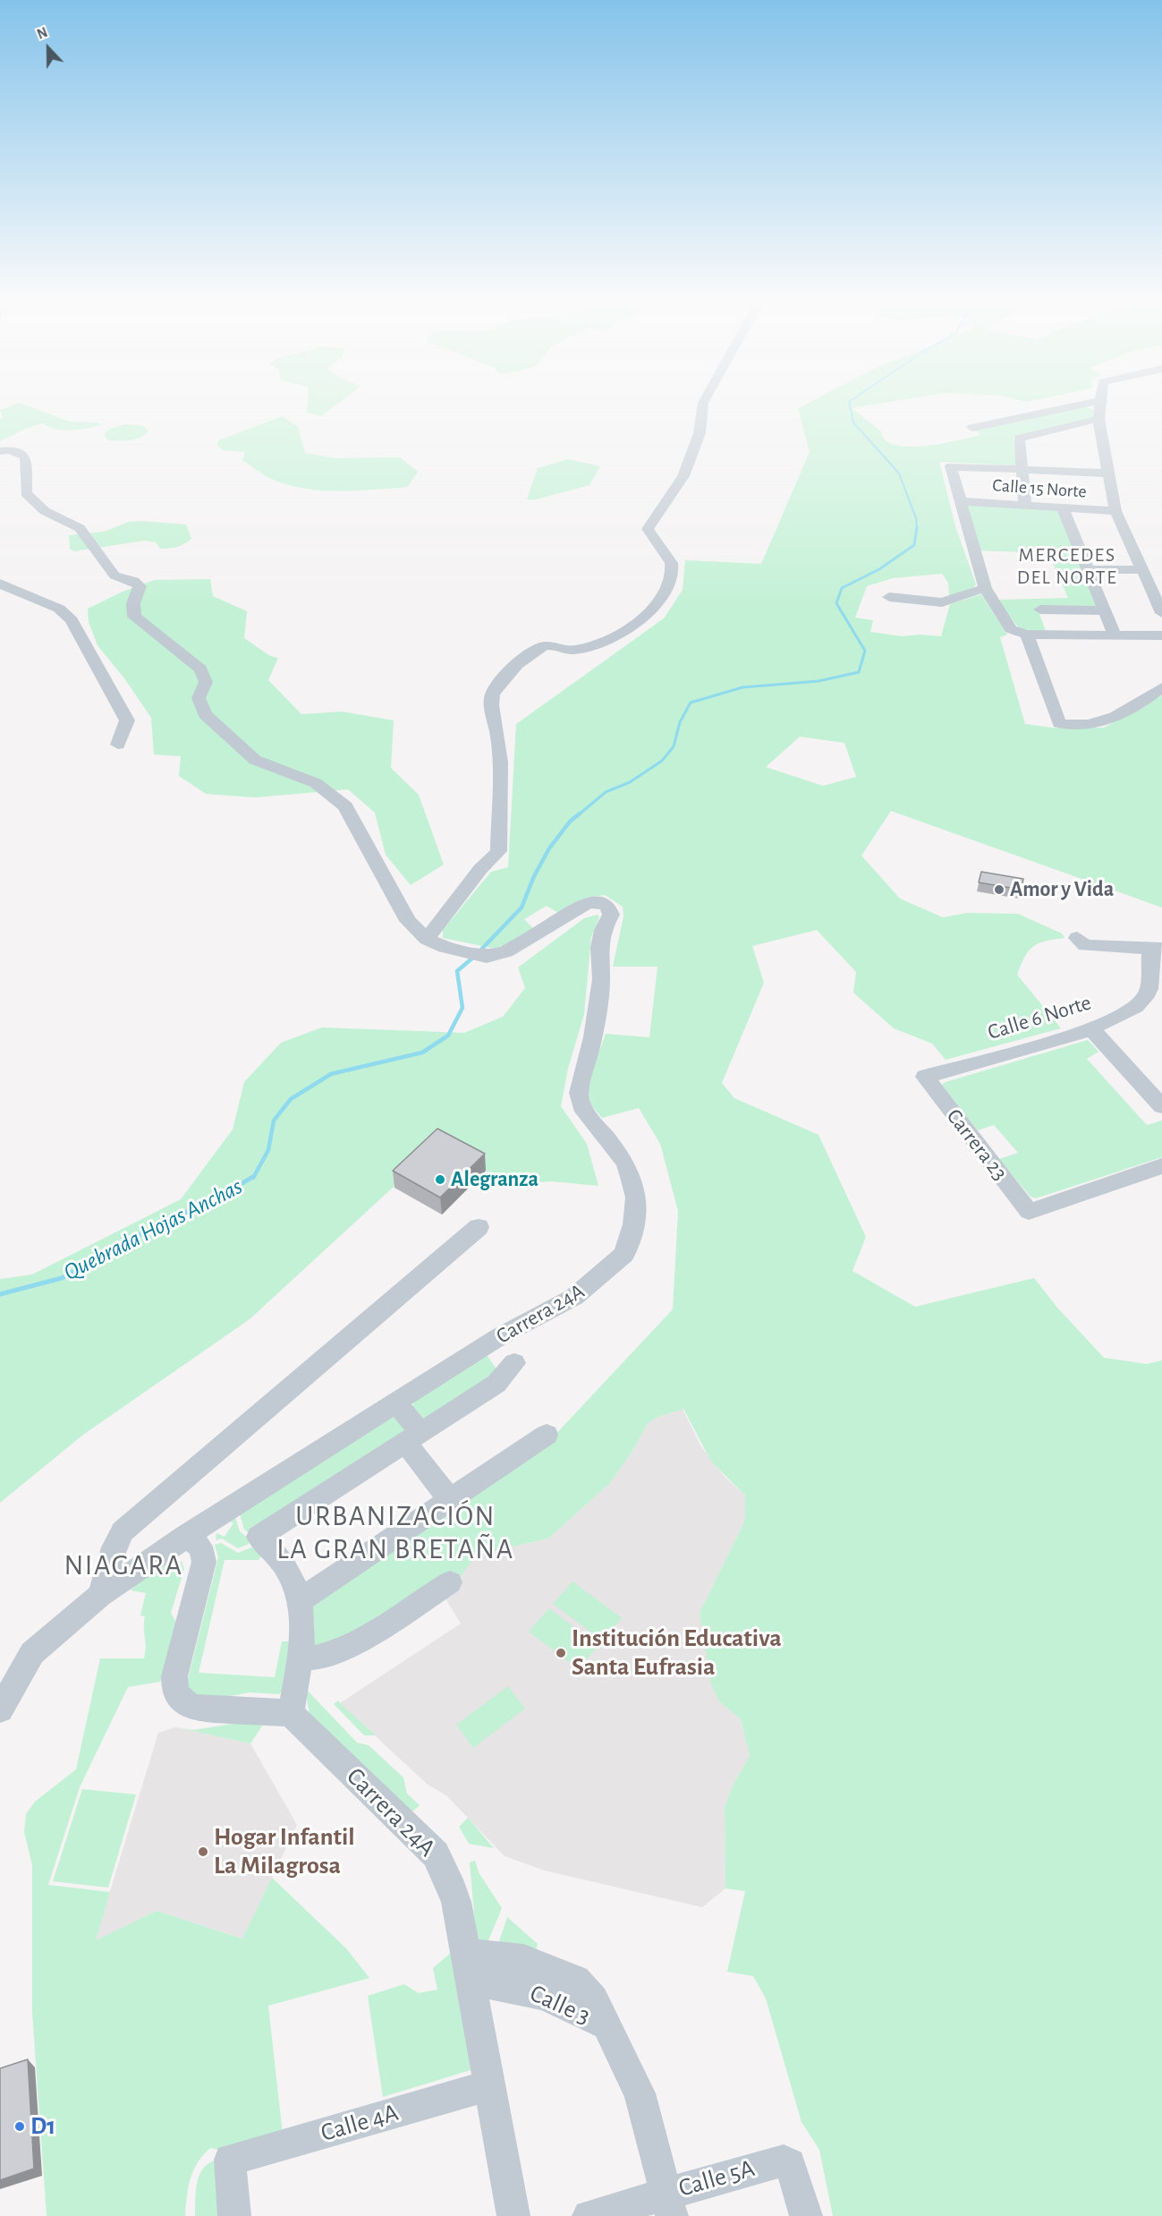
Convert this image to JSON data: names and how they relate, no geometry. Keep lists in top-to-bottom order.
{
  "streets": {
    "street": [
      "Calle 15 Norte",
      "Calle 6 Norte",
      "Carrera 23",
      "Carrera 24A",
      "Calle 3",
      "Calle 4A",
      "Calle 5A"
    ]
  },
  "crossings": [
    ["Calle 6 Norte", "Carrera 23"],
    ["Carrera 24A", "Calle 3"],
    ["Carrera 24A", "Calle 4A"]
  ],
  "districts": ["MERCEDES DEL NORTE", "URBANIZACIÓN LA GRAN BRETAÑA", "NIAGARA"],
  "water": ["Quebrada Hojas Anchas"],
  "places": [
    "Amor y Vida",
    "Alegranza",
    "Institución Educativa Santa Eufrasia",
    "Hogar Infantil La Milagrosa",
    "D1"
  ],
  "north": "top"
}
